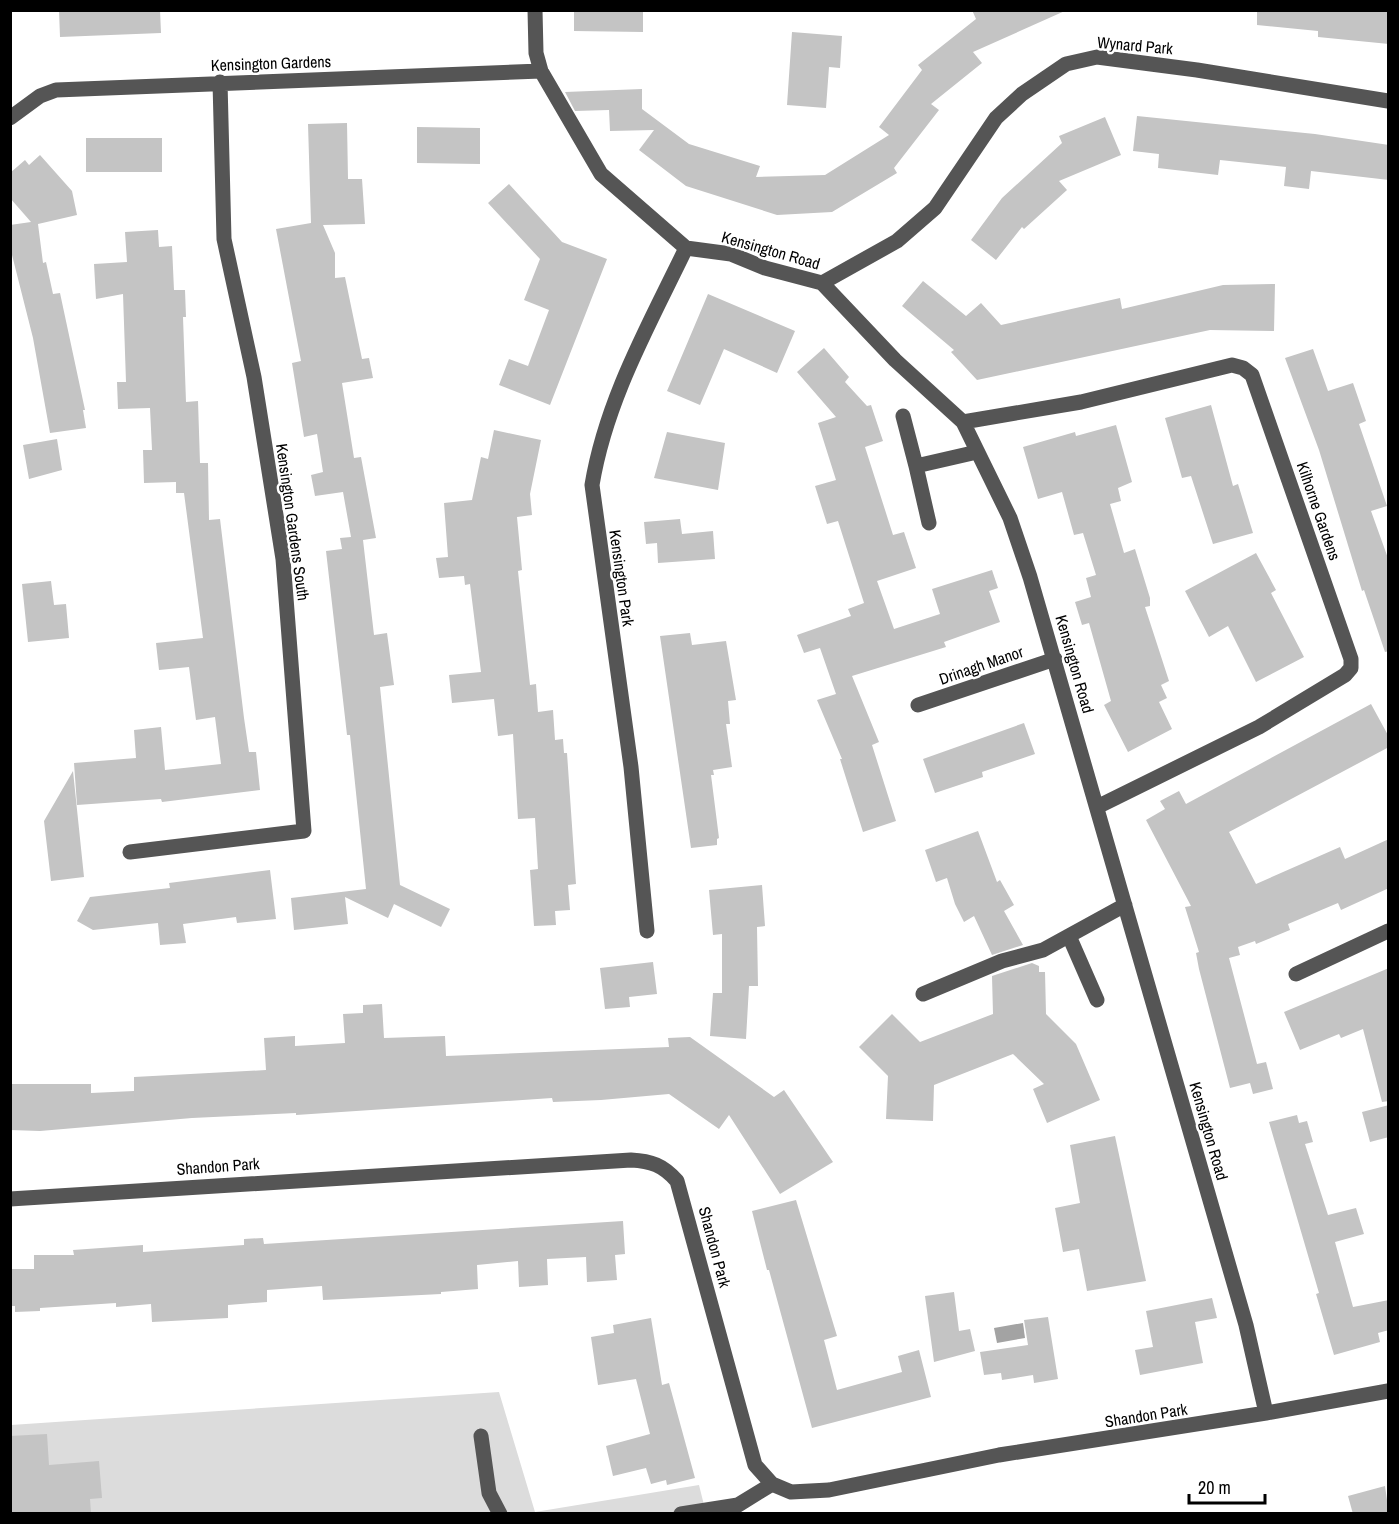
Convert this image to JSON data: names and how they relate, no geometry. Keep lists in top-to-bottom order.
{
  "streets": {
    "street": [
      "Wynard Park",
      "Kensington Gardens",
      "Kensington Road",
      "Kilhorne Gardens",
      "Kensington Gardens South",
      "Kensington Park",
      "Drinagh Manor",
      "Shandon Park"
    ]
  },
  "crossings": [
    ["Wynard Park", "Kensington Road"],
    ["Kensington Gardens", "Kensington Gardens South"],
    ["Kensington Road", "Kilhorne Gardens"],
    ["Kensington Road", "Kensington Park"],
    ["Kensington Road", "Drinagh Manor"],
    ["Kensington Road", "Shandon Park"]
  ],
  "scale_bar": "20 m"
}
